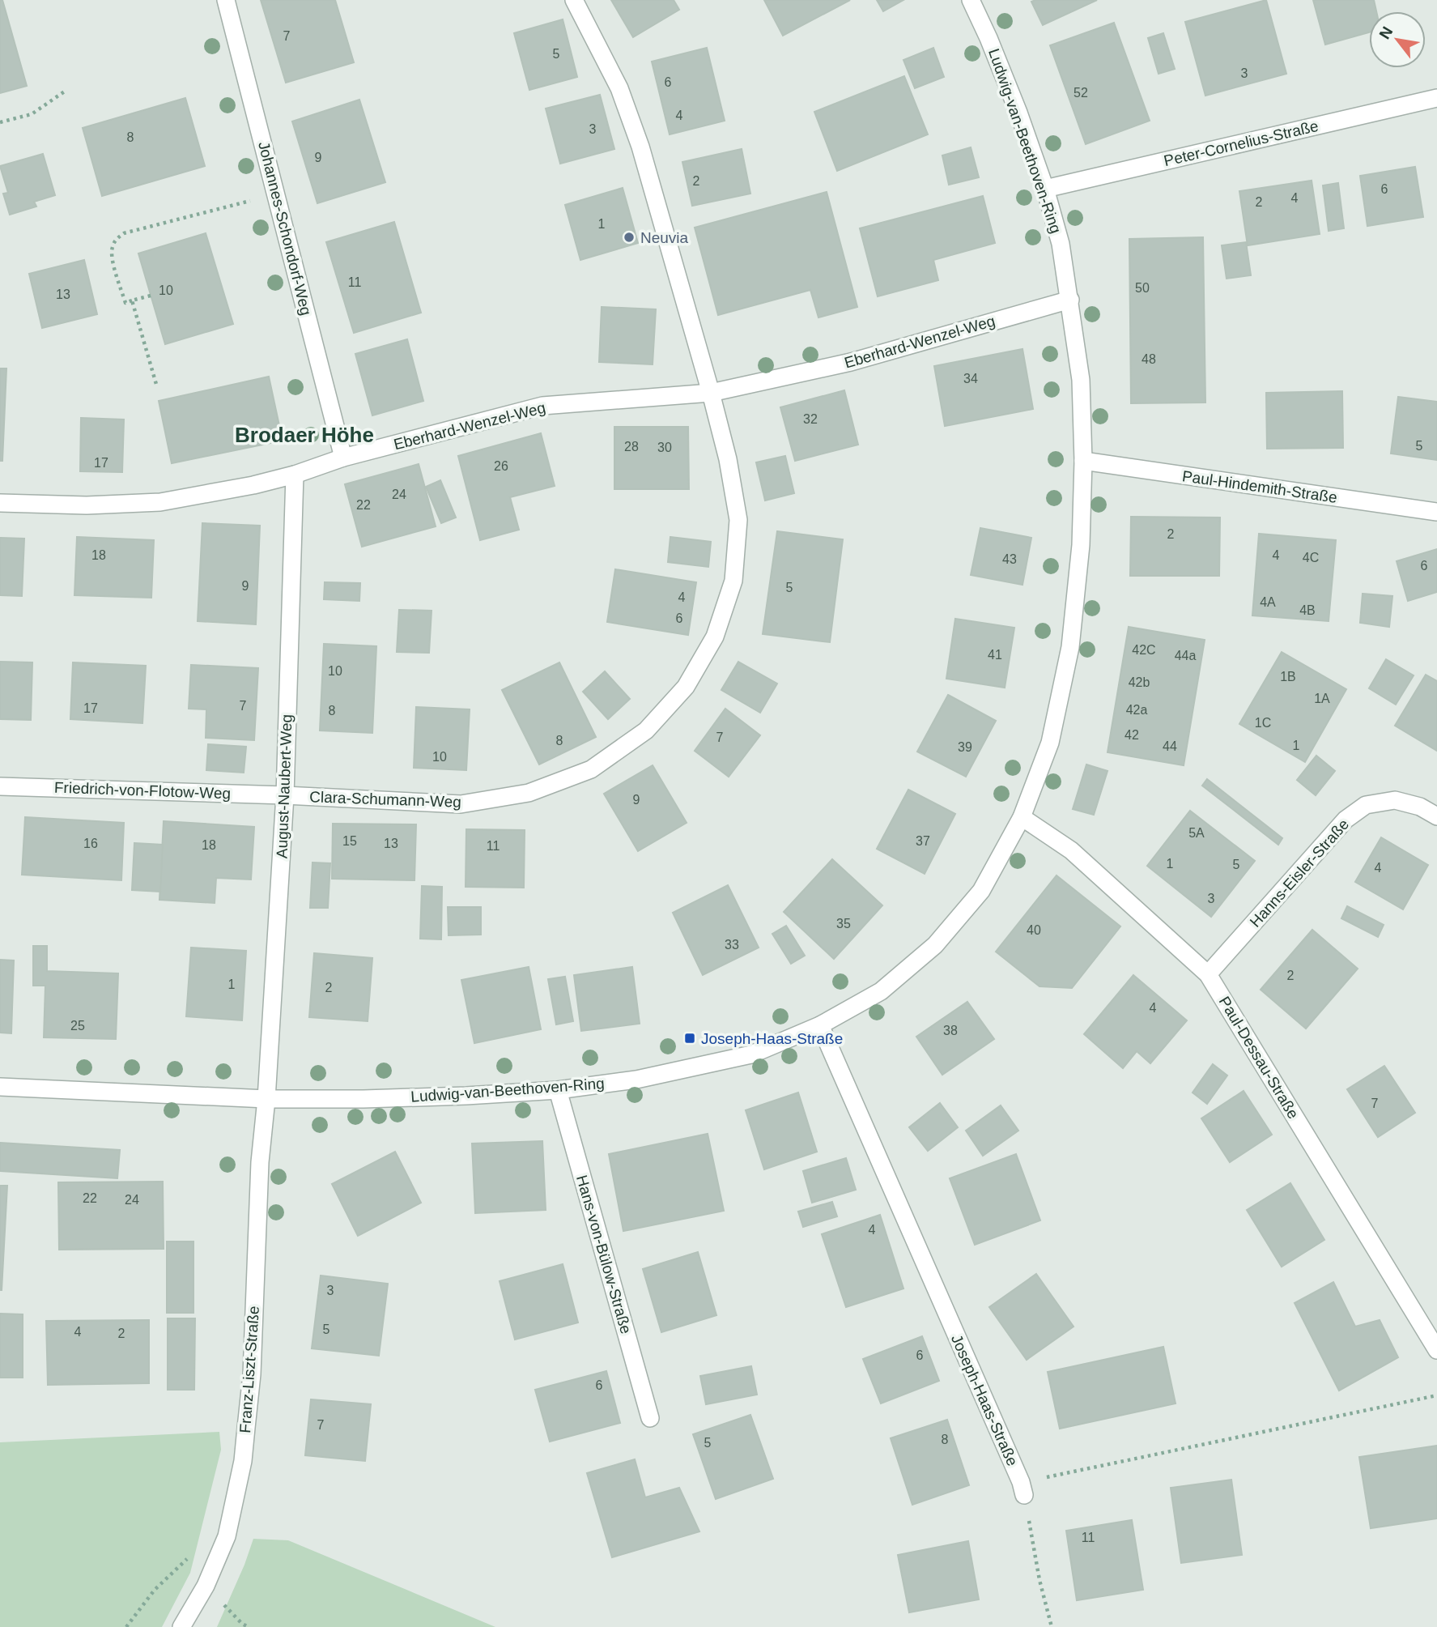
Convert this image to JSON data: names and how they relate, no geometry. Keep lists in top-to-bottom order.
{
  "streets": {
    "street": [
      "Ludwig-van-Beethoven-Ring",
      "Peter-Cornelius-Straße",
      "Johannes-Schondorf-Weg",
      "Eberhard-Wenzel-Weg",
      "Paul-Hindemith-Straße",
      "August-Naubert-Weg",
      "Friedrich-von-Flotow-Weg",
      "Clara-Schumann-Weg",
      "Hanns-Eisler-Straße",
      "Paul-Dessau-Straße",
      "Hans-von-Bülow-Straße",
      "Franz-Liszt-Straße",
      "Joseph-Haas-Straße"
    ]
  },
  "crossings": [
    ["Ludwig-van-Beethoven-Ring", "Peter-Cornelius-Straße"],
    ["Ludwig-van-Beethoven-Ring", "Eberhard-Wenzel-Weg"],
    ["Ludwig-van-Beethoven-Ring", "Paul-Hindemith-Straße"],
    ["Ludwig-van-Beethoven-Ring", "August-Naubert-Weg"],
    ["Ludwig-van-Beethoven-Ring", "Paul-Dessau-Straße"],
    ["Ludwig-van-Beethoven-Ring", "Hans-von-Bülow-Straße"],
    ["Ludwig-van-Beethoven-Ring", "Franz-Liszt-Straße"],
    ["Ludwig-van-Beethoven-Ring", "Joseph-Haas-Straße"],
    ["Johannes-Schondorf-Weg", "Eberhard-Wenzel-Weg"],
    ["Eberhard-Wenzel-Weg", "August-Naubert-Weg"],
    ["Eberhard-Wenzel-Weg", "Clara-Schumann-Weg"],
    ["August-Naubert-Weg", "Friedrich-von-Flotow-Weg"],
    ["August-Naubert-Weg", "Clara-Schumann-Weg"],
    ["August-Naubert-Weg", "Franz-Liszt-Straße"],
    ["Friedrich-von-Flotow-Weg", "Clara-Schumann-Weg"],
    ["Hanns-Eisler-Straße", "Paul-Dessau-Straße"]
  ],
  "districts": ["Brodaer Höhe"],
  "places": {
    "other": ["Neuvia"],
    "transit": ["Joseph-Haas-Straße"]
  },
  "house_numbers": [
    "7",
    "5",
    "3",
    "6",
    "52",
    "4",
    "3",
    "8",
    "9",
    "2",
    "6",
    "4",
    "2",
    "1",
    "11",
    "50",
    "10",
    "13",
    "48",
    "34",
    "32",
    "5",
    "28",
    "30",
    "17",
    "26",
    "24",
    "22",
    "2",
    "18",
    "4",
    "4C",
    "43",
    "6",
    "9",
    "5",
    "4",
    "4A",
    "4B",
    "6",
    "42C",
    "41",
    "44a",
    "10",
    "1B",
    "42b",
    "1A",
    "7",
    "17",
    "42a",
    "8",
    "1C",
    "42",
    "7",
    "8",
    "1",
    "44",
    "39",
    "10",
    "9",
    "5A",
    "15",
    "37",
    "16",
    "13",
    "18",
    "11",
    "1",
    "5",
    "4",
    "3",
    "35",
    "40",
    "33",
    "2",
    "1",
    "2",
    "4",
    "25",
    "38",
    "7",
    "22",
    "24",
    "4",
    "3",
    "5",
    "4",
    "2",
    "6",
    "6",
    "7",
    "8",
    "5",
    "11"
  ],
  "north": "top left"
}
